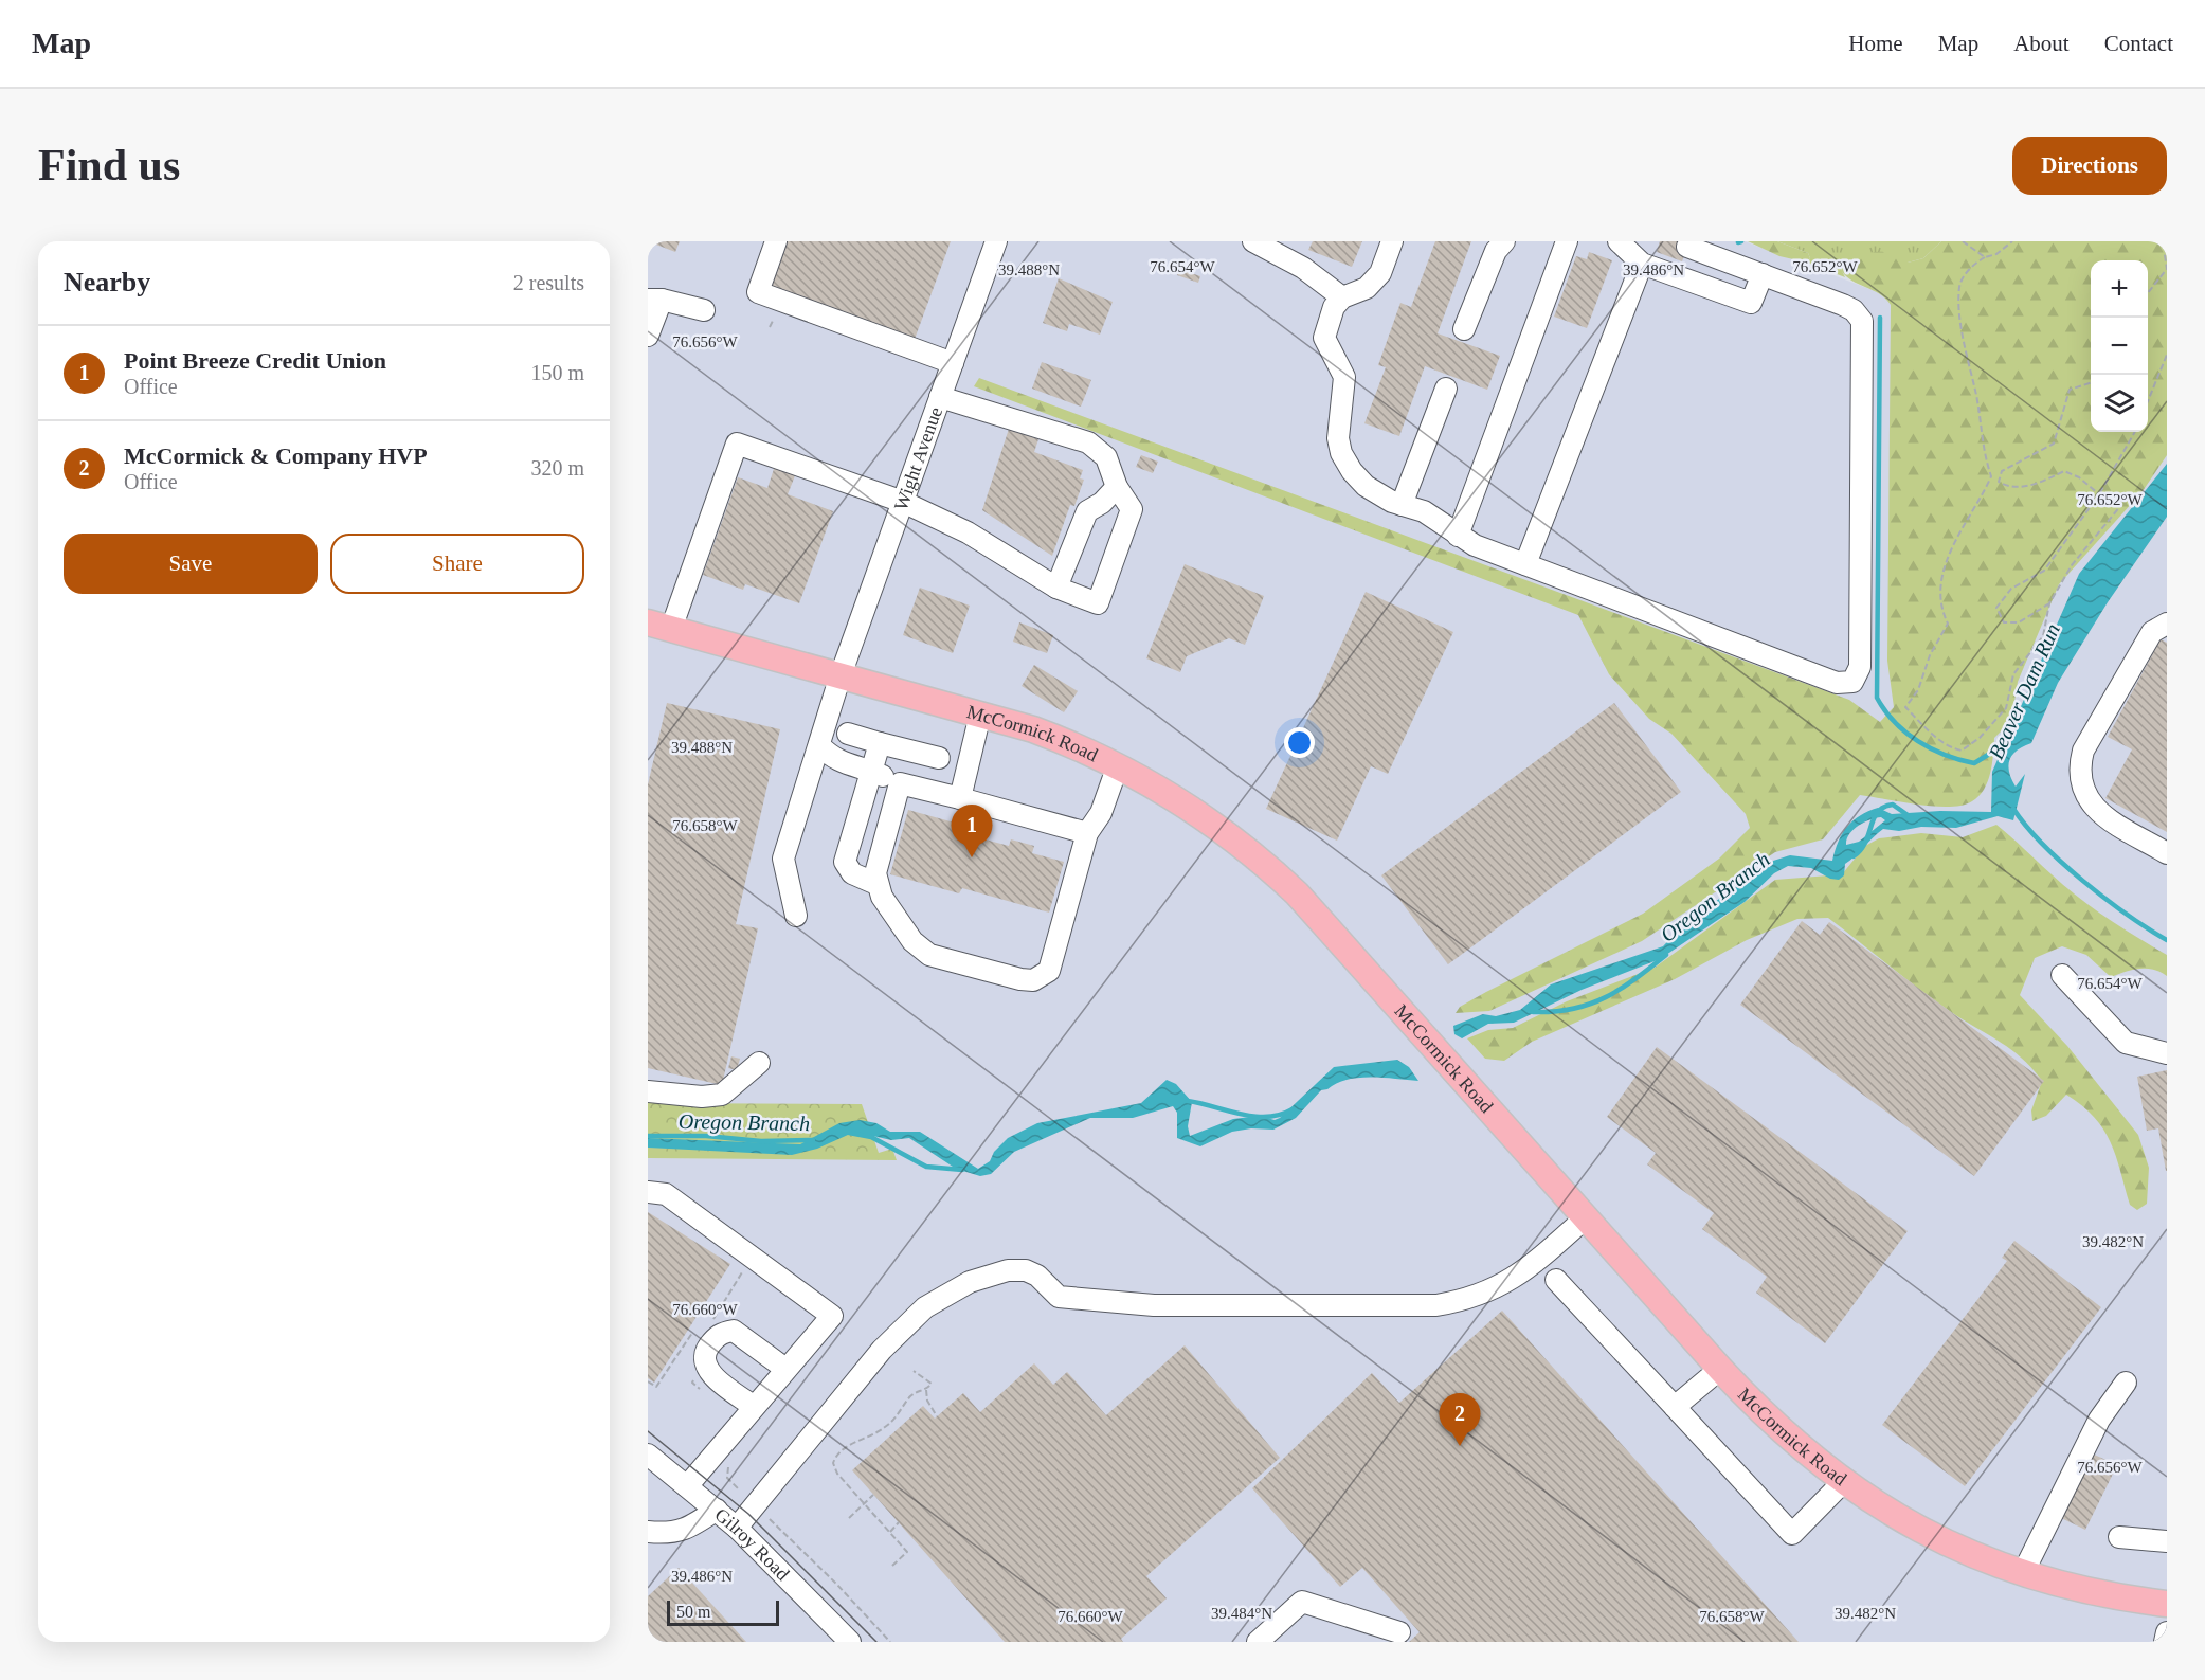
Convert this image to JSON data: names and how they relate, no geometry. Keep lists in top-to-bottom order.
{
  "streets": {
    "main road": ["McCormick Road"],
    "street": ["Wight Avenue", "Gilroy Road"]
  },
  "crossings": [
    ["Wight Avenue", "McCormick Road"]
  ],
  "water": ["Beaver Dam Run", "Oregon Branch"],
  "scale_bar": "50 m",
  "page": {
    "header": "Map",
    "nav": [
      "Home",
      "Map",
      "About",
      "Contact"
    ],
    "buttons": [
      "Directions",
      ["Save", "Share"]
    ],
    "title": "Find us",
    "heading": ["Nearby", "2 results"],
    "map_buttons": ["+", "−"],
    "list": [
      {
        "mark": "1",
        "name": "Point Breeze Credit Union",
        "note": "Office",
        "value": "150 m"
      },
      {
        "mark": "2",
        "name": "McCormick & Company HVP",
        "note": "Office",
        "value": "320 m"
      }
    ],
    "pins": ["1", "2"],
    "scale": "50 m"
  },
  "coordinates": [
    "76.654°W",
    "76.652°W",
    "39.488°N",
    "39.486°N",
    "76.656°W",
    "76.658°W",
    "39.482°N",
    "76.660°W",
    "39.484°N"
  ]
}
